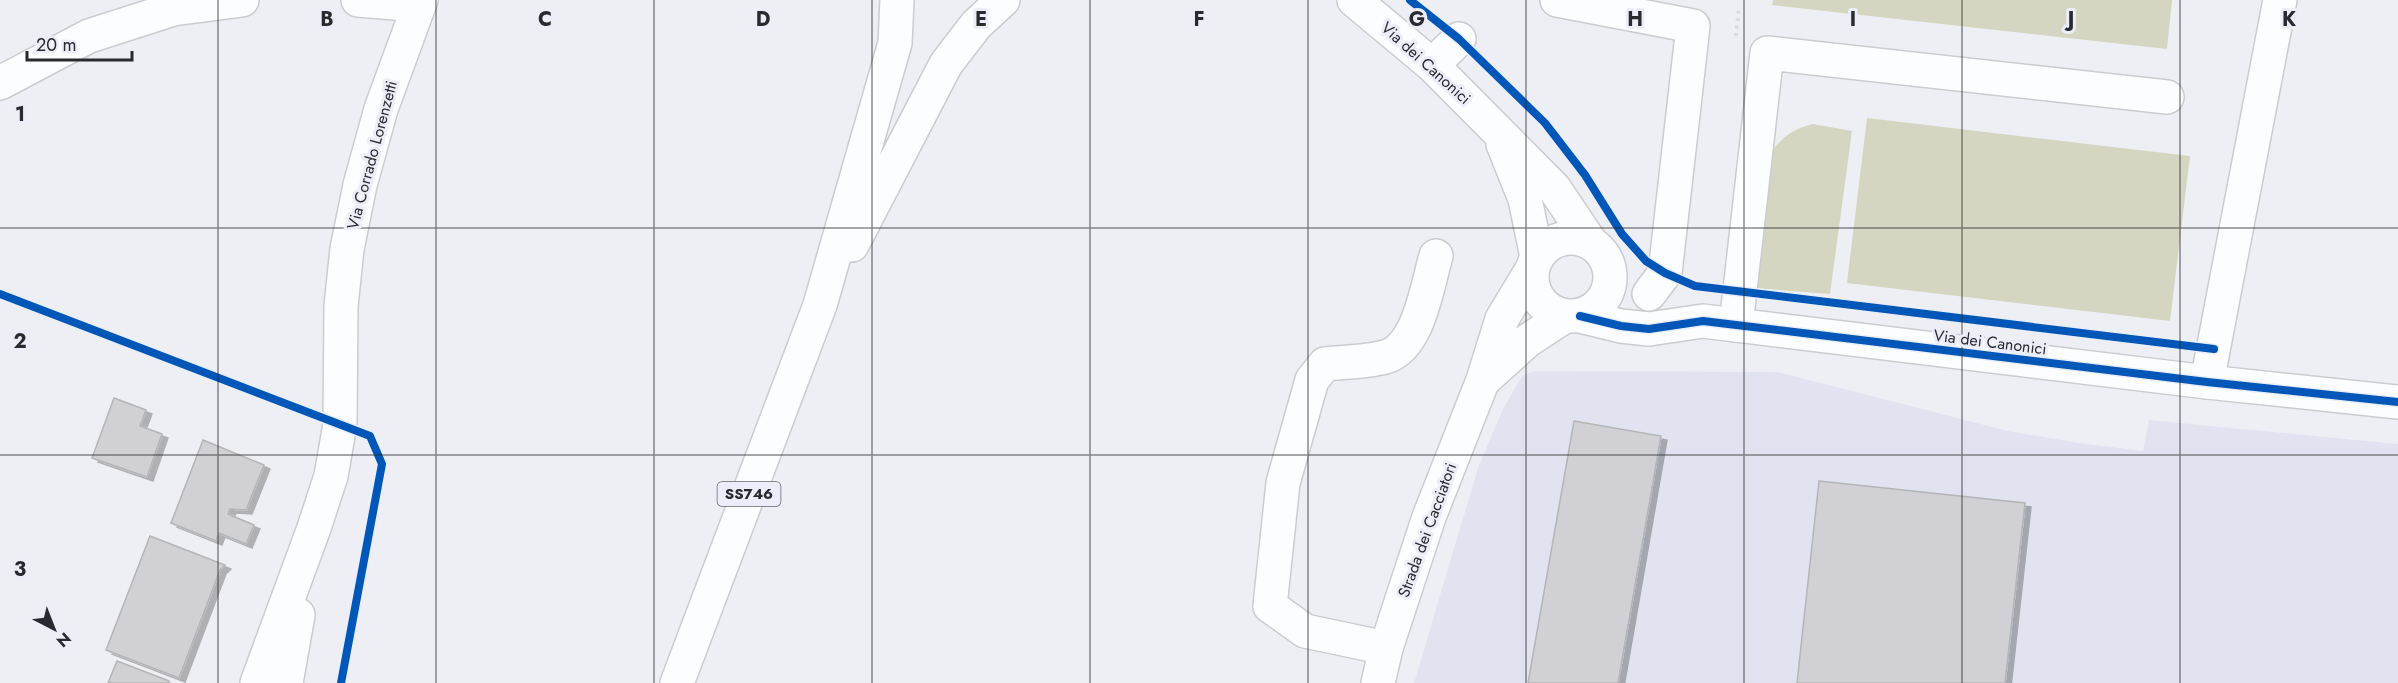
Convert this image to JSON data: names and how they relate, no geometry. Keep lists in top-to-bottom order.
{
  "streets": {
    "street": [
      "Via dei Canonici",
      "Via Corrado Lorenzetti",
      "SS746",
      "Strada dei Cacciatori"
    ]
  },
  "crossings": [
    ["Via dei Canonici", "Strada dei Cacciatori"]
  ],
  "scale_bar": "20 m",
  "north": "bottom right",
  "grid": {
    "columns": [
      "B",
      "C",
      "D",
      "E",
      "F",
      "G",
      "H",
      "I",
      "J",
      "K"
    ],
    "rows": ["1", "2", "3"]
  }
}
